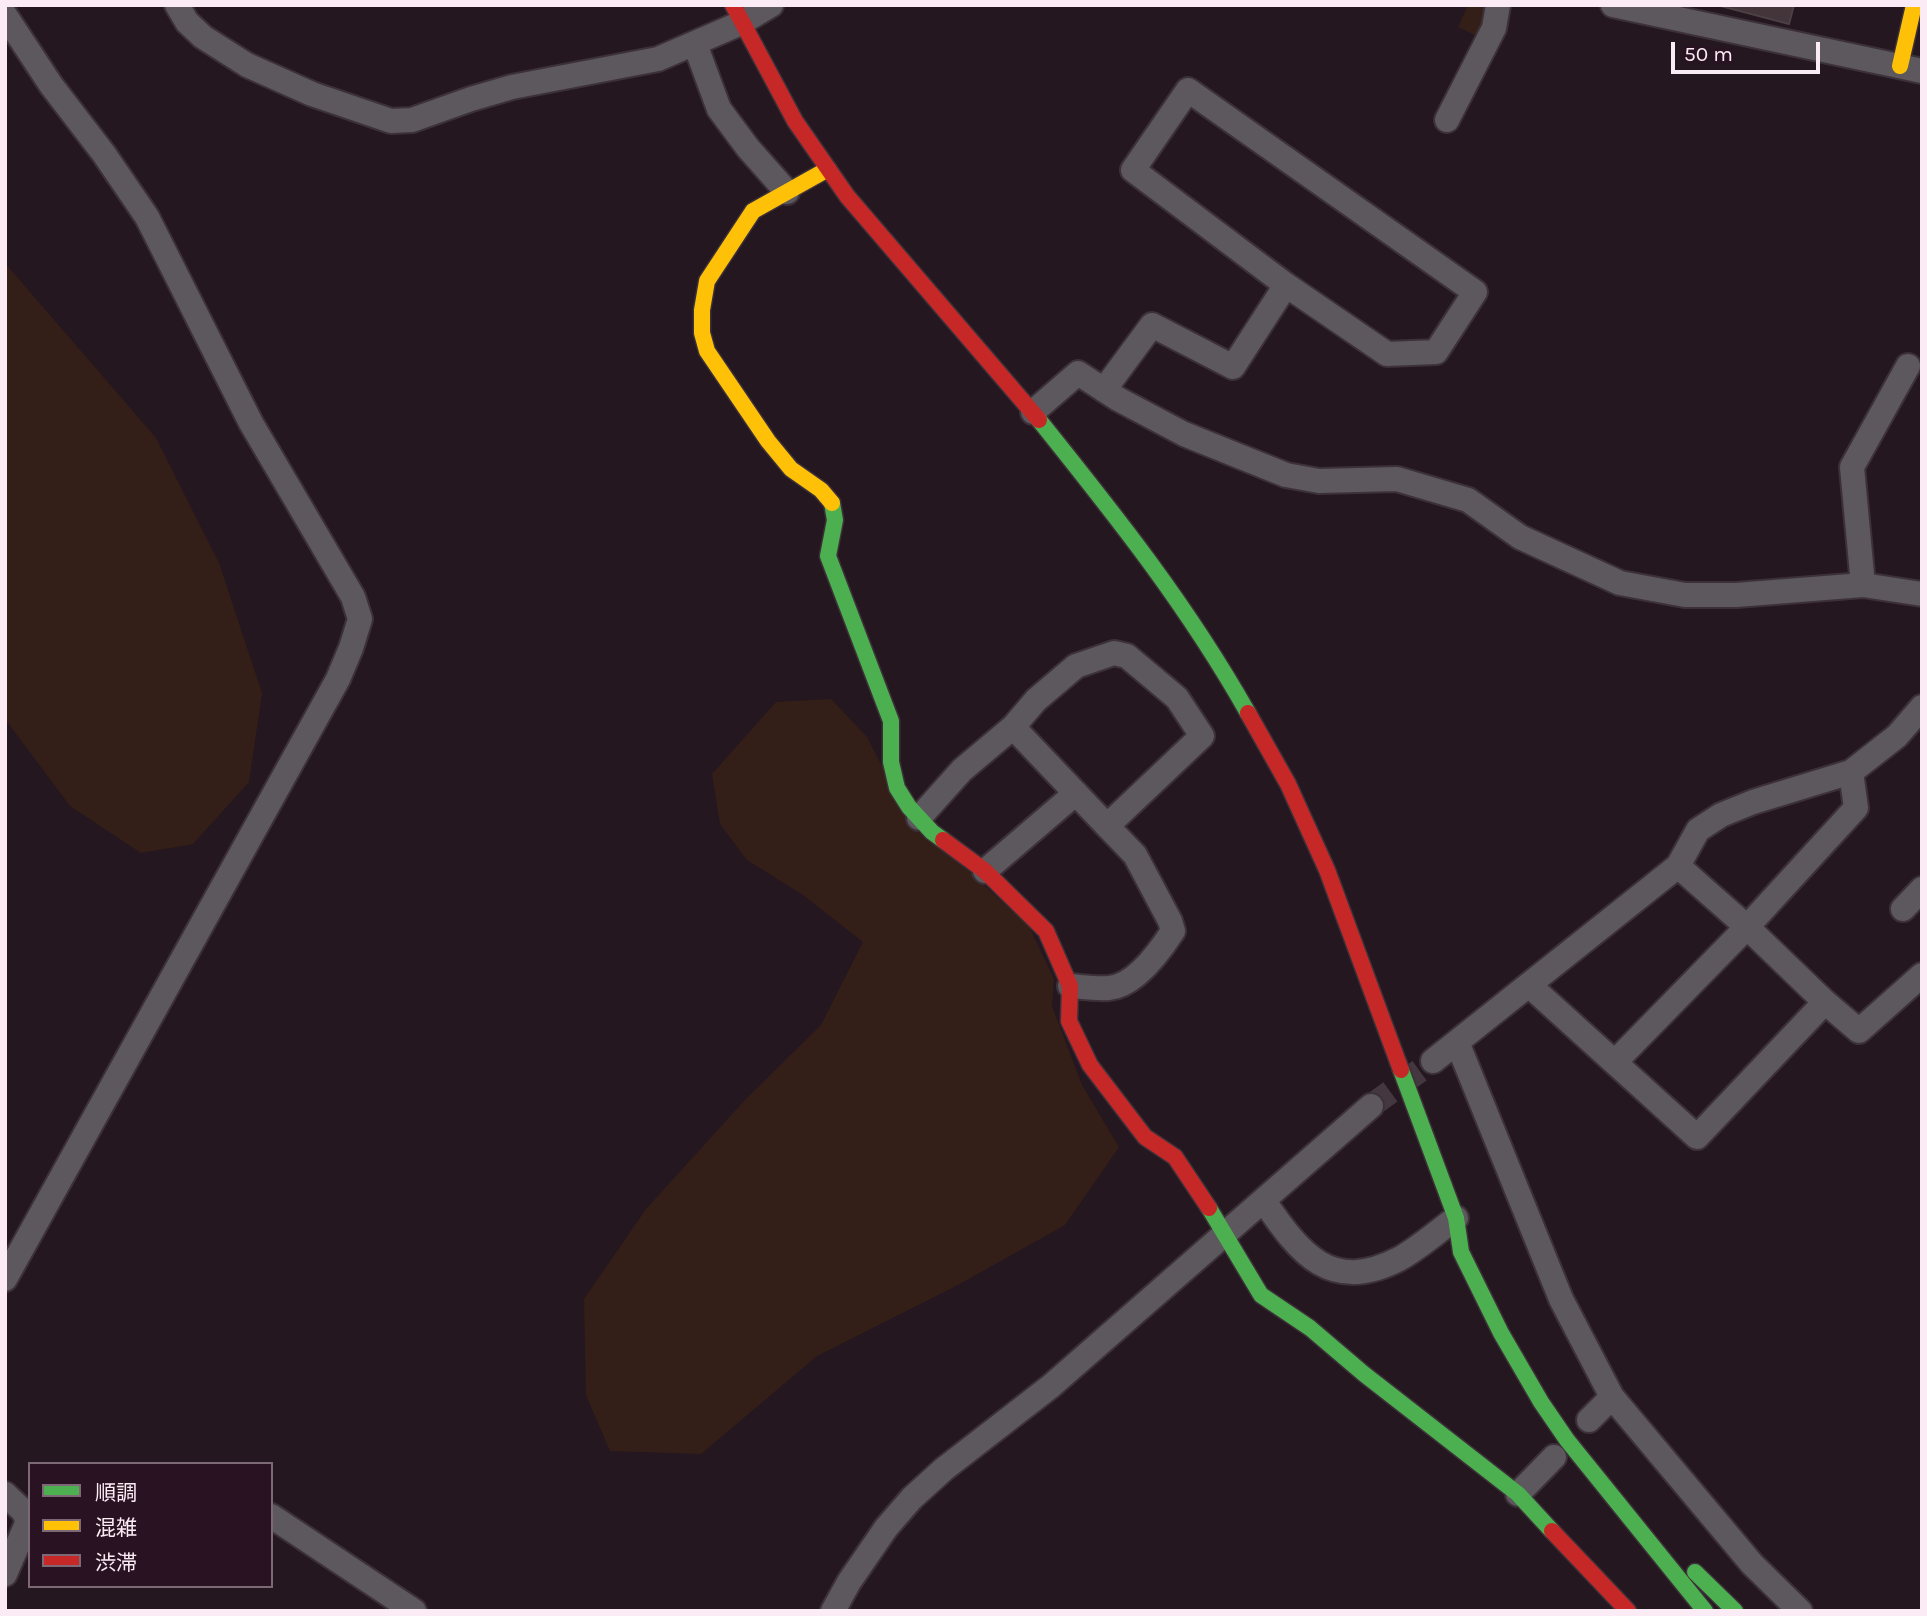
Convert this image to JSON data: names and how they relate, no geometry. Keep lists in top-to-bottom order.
{
  "legend": ["順調", "混雑", "渋滞"],
  "scale_bar": "50 m"
}
